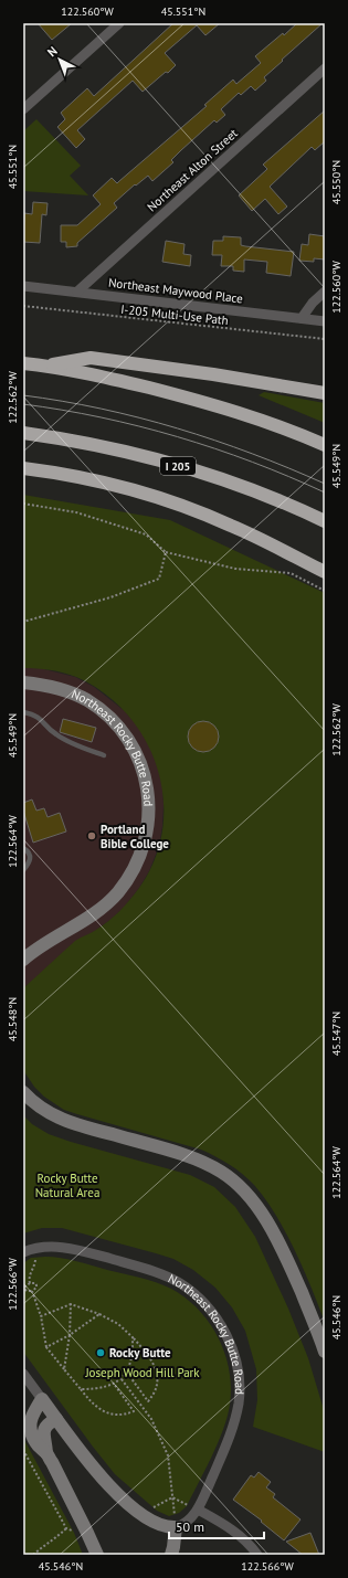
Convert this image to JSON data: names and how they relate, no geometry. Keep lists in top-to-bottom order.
{
  "streets": {
    "highway": ["I 205"],
    "street": ["Northeast Alton Street", "Northeast Maywood Place", "Northeast Rocky Butte Road"],
    "path": ["I-205 Multi-Use Path"]
  },
  "crossings": [
    ["Northeast Alton Street", "Northeast Maywood Place"]
  ],
  "parks": ["Rocky Butte Natural Area", "Joseph Wood Hill Park"],
  "places": ["Portland Bible College", "Rocky Butte"],
  "scale_bar": "50 m",
  "north": "top left",
  "coordinates": [
    "122.560°W",
    "45.551°N",
    "45.550°N",
    "122.562°W",
    "45.549°N",
    "122.564°W",
    "45.548°N",
    "45.547°N",
    "122.566°W",
    "45.546°N"
  ]
}
